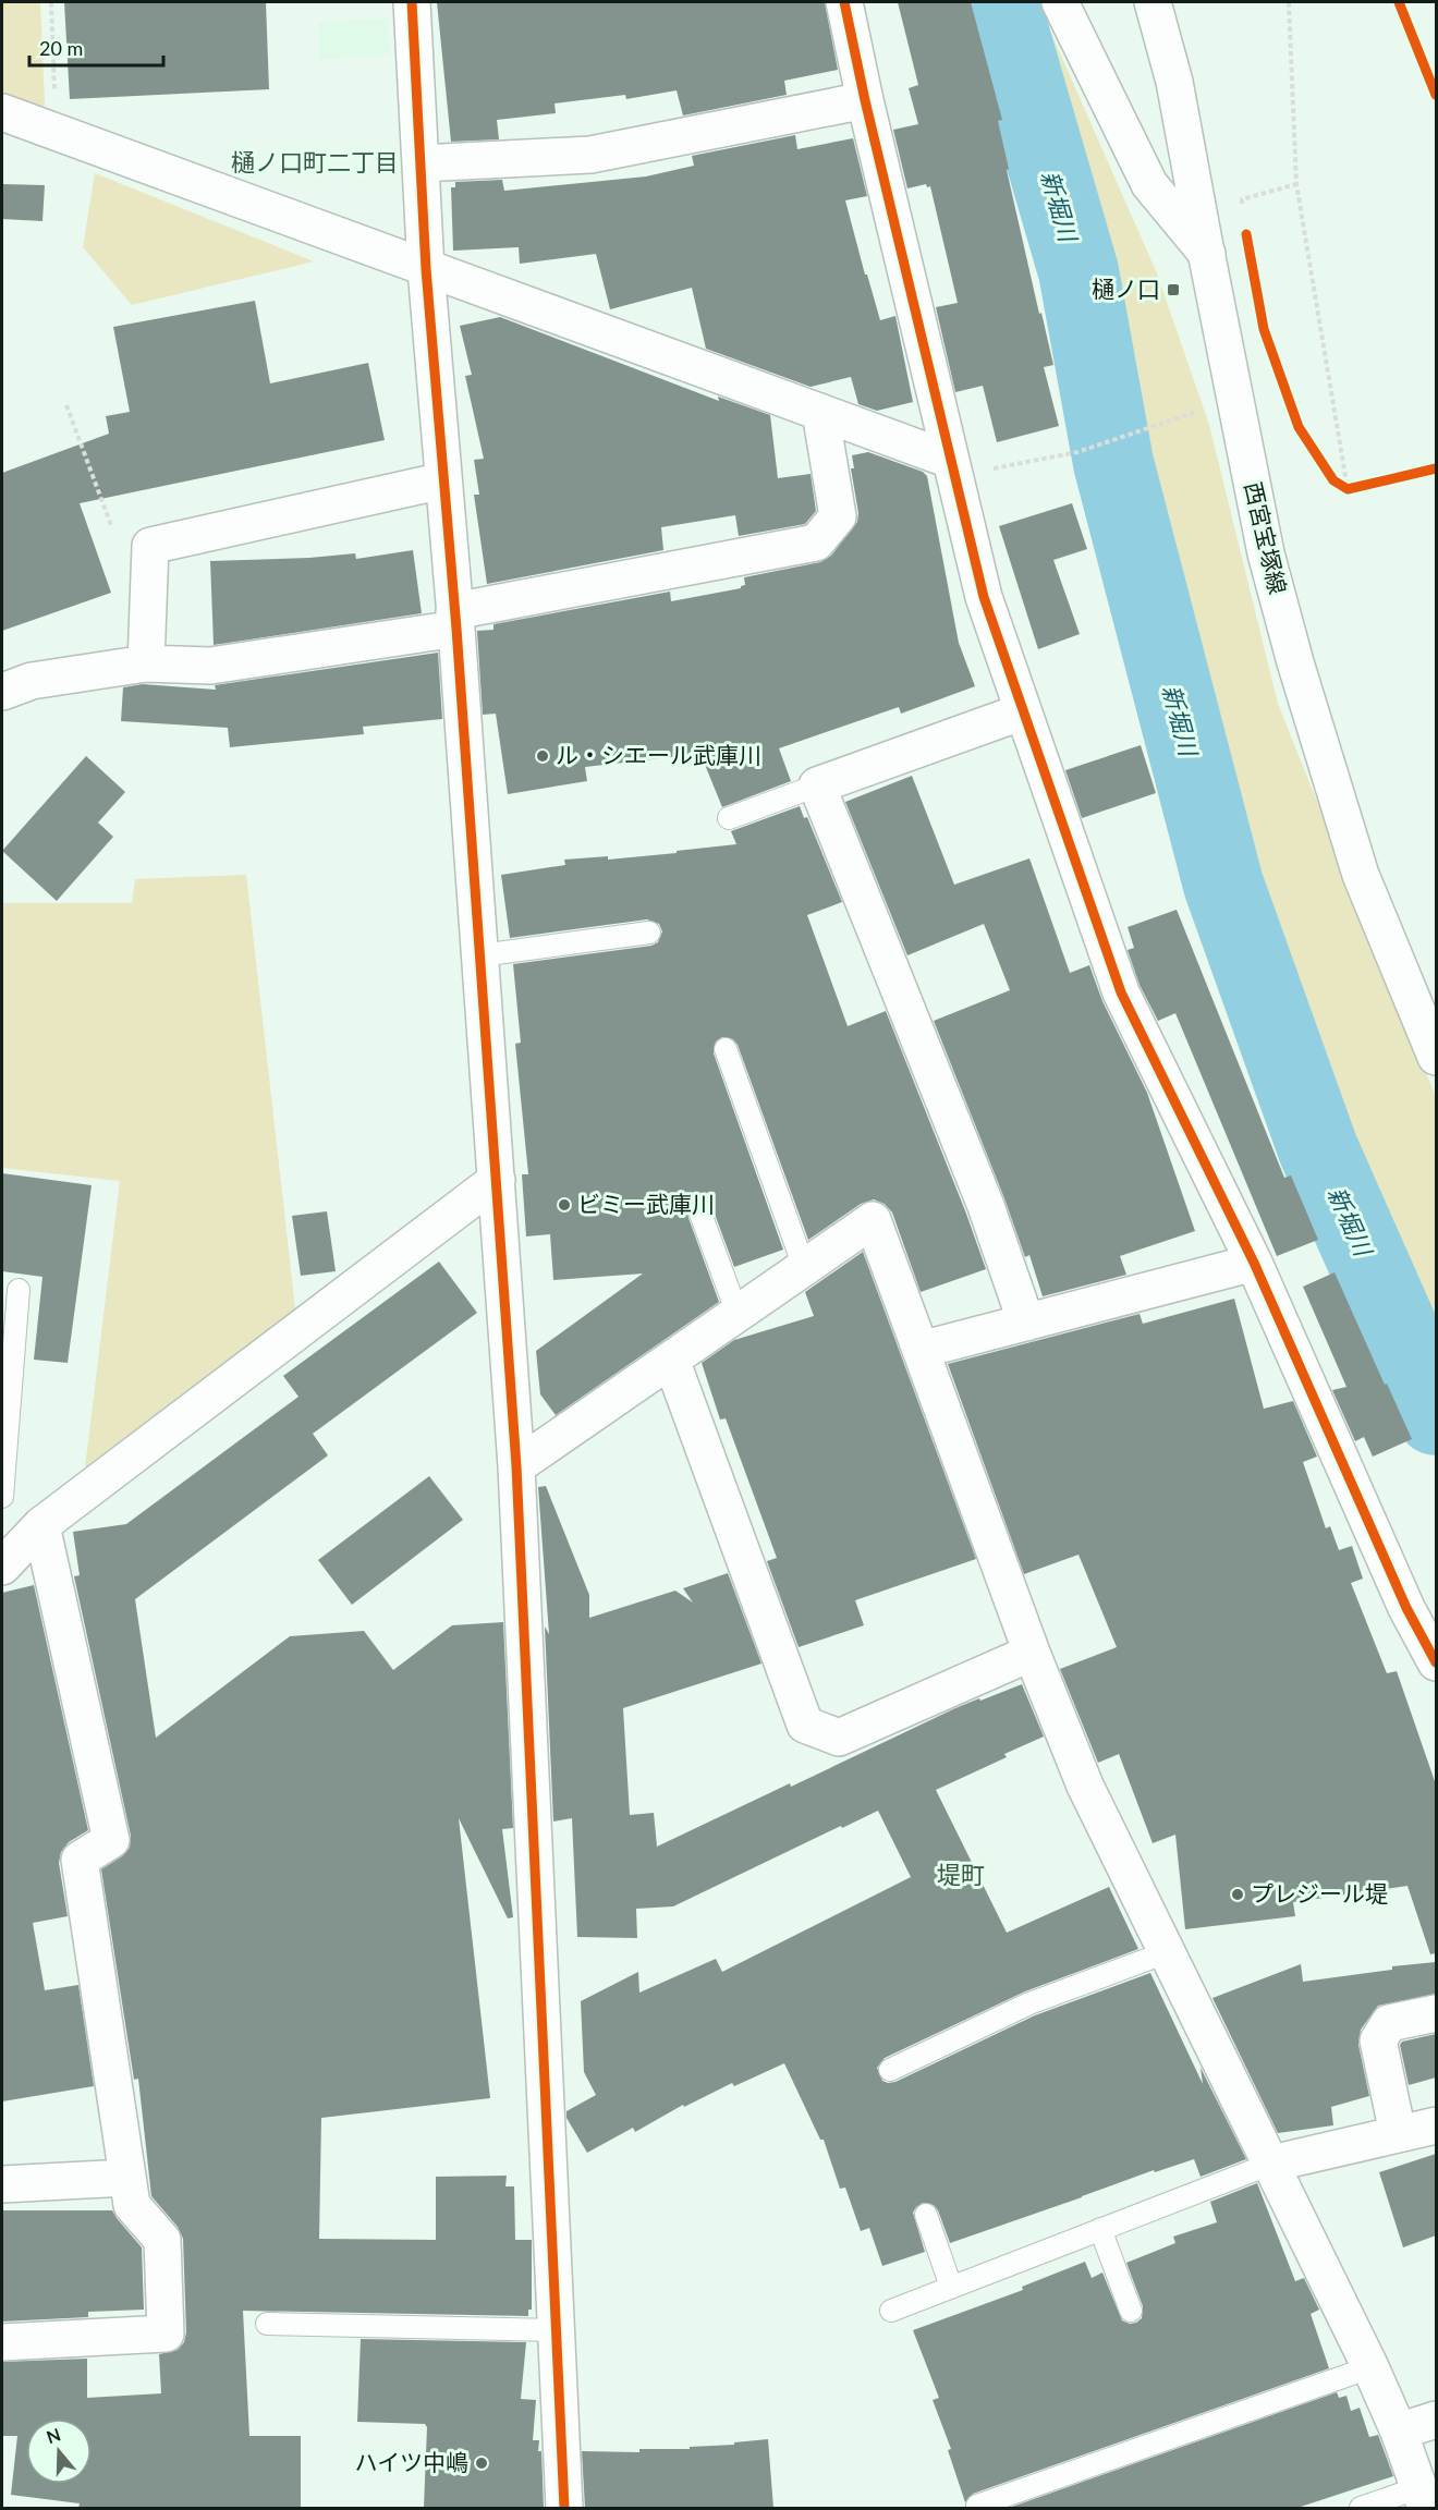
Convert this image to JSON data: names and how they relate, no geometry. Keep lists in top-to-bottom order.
{
  "streets": {
    "street": ["西宮宝塚線"]
  },
  "districts": ["樋ノ口町二丁目", "堤町"],
  "water": ["新堀川"],
  "places": {
    "transit": ["樋ノ口"],
    "other": [
      "ル・シエール武庫川",
      "ビミー武庫川",
      "プレジール堤",
      "ハイツ中嶋"
    ]
  },
  "scale_bar": "20 m",
  "north": "top"
}
